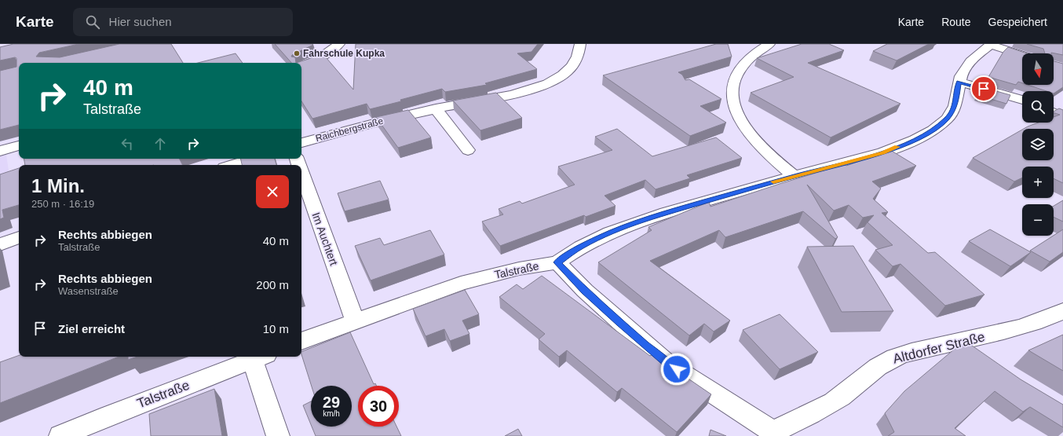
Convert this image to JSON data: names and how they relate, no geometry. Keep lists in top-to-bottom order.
{
  "streets": {
    "street": [
      "Raichbergstraße",
      "Im Auchtert",
      "Talstraße",
      "Altdorfer Straße"
    ]
  },
  "crossings": [
    ["Im Auchtert", "Talstraße"]
  ],
  "places": ["Fahrschule Kupka"],
  "north": "bottom",
  "page": {
    "header": "Karte",
    "search": "Hier suchen",
    "nav": ["Karte", "Route", "Gespeichert"],
    "map_buttons": ["+", "−"],
    "turn": ["40 m", "Talstraße"],
    "heading": ["1 Min.", "250 m · 16:19"],
    "list": [
      {
        "name": "Rechts abbiegen",
        "note": "Talstraße",
        "value": "40 m"
      },
      {
        "name": "Rechts abbiegen",
        "note": "Wasenstraße",
        "value": "200 m"
      },
      {
        "name": "Ziel erreicht",
        "value": "10 m"
      }
    ],
    "speed": "29 km/h",
    "limit": "30"
  }
}
